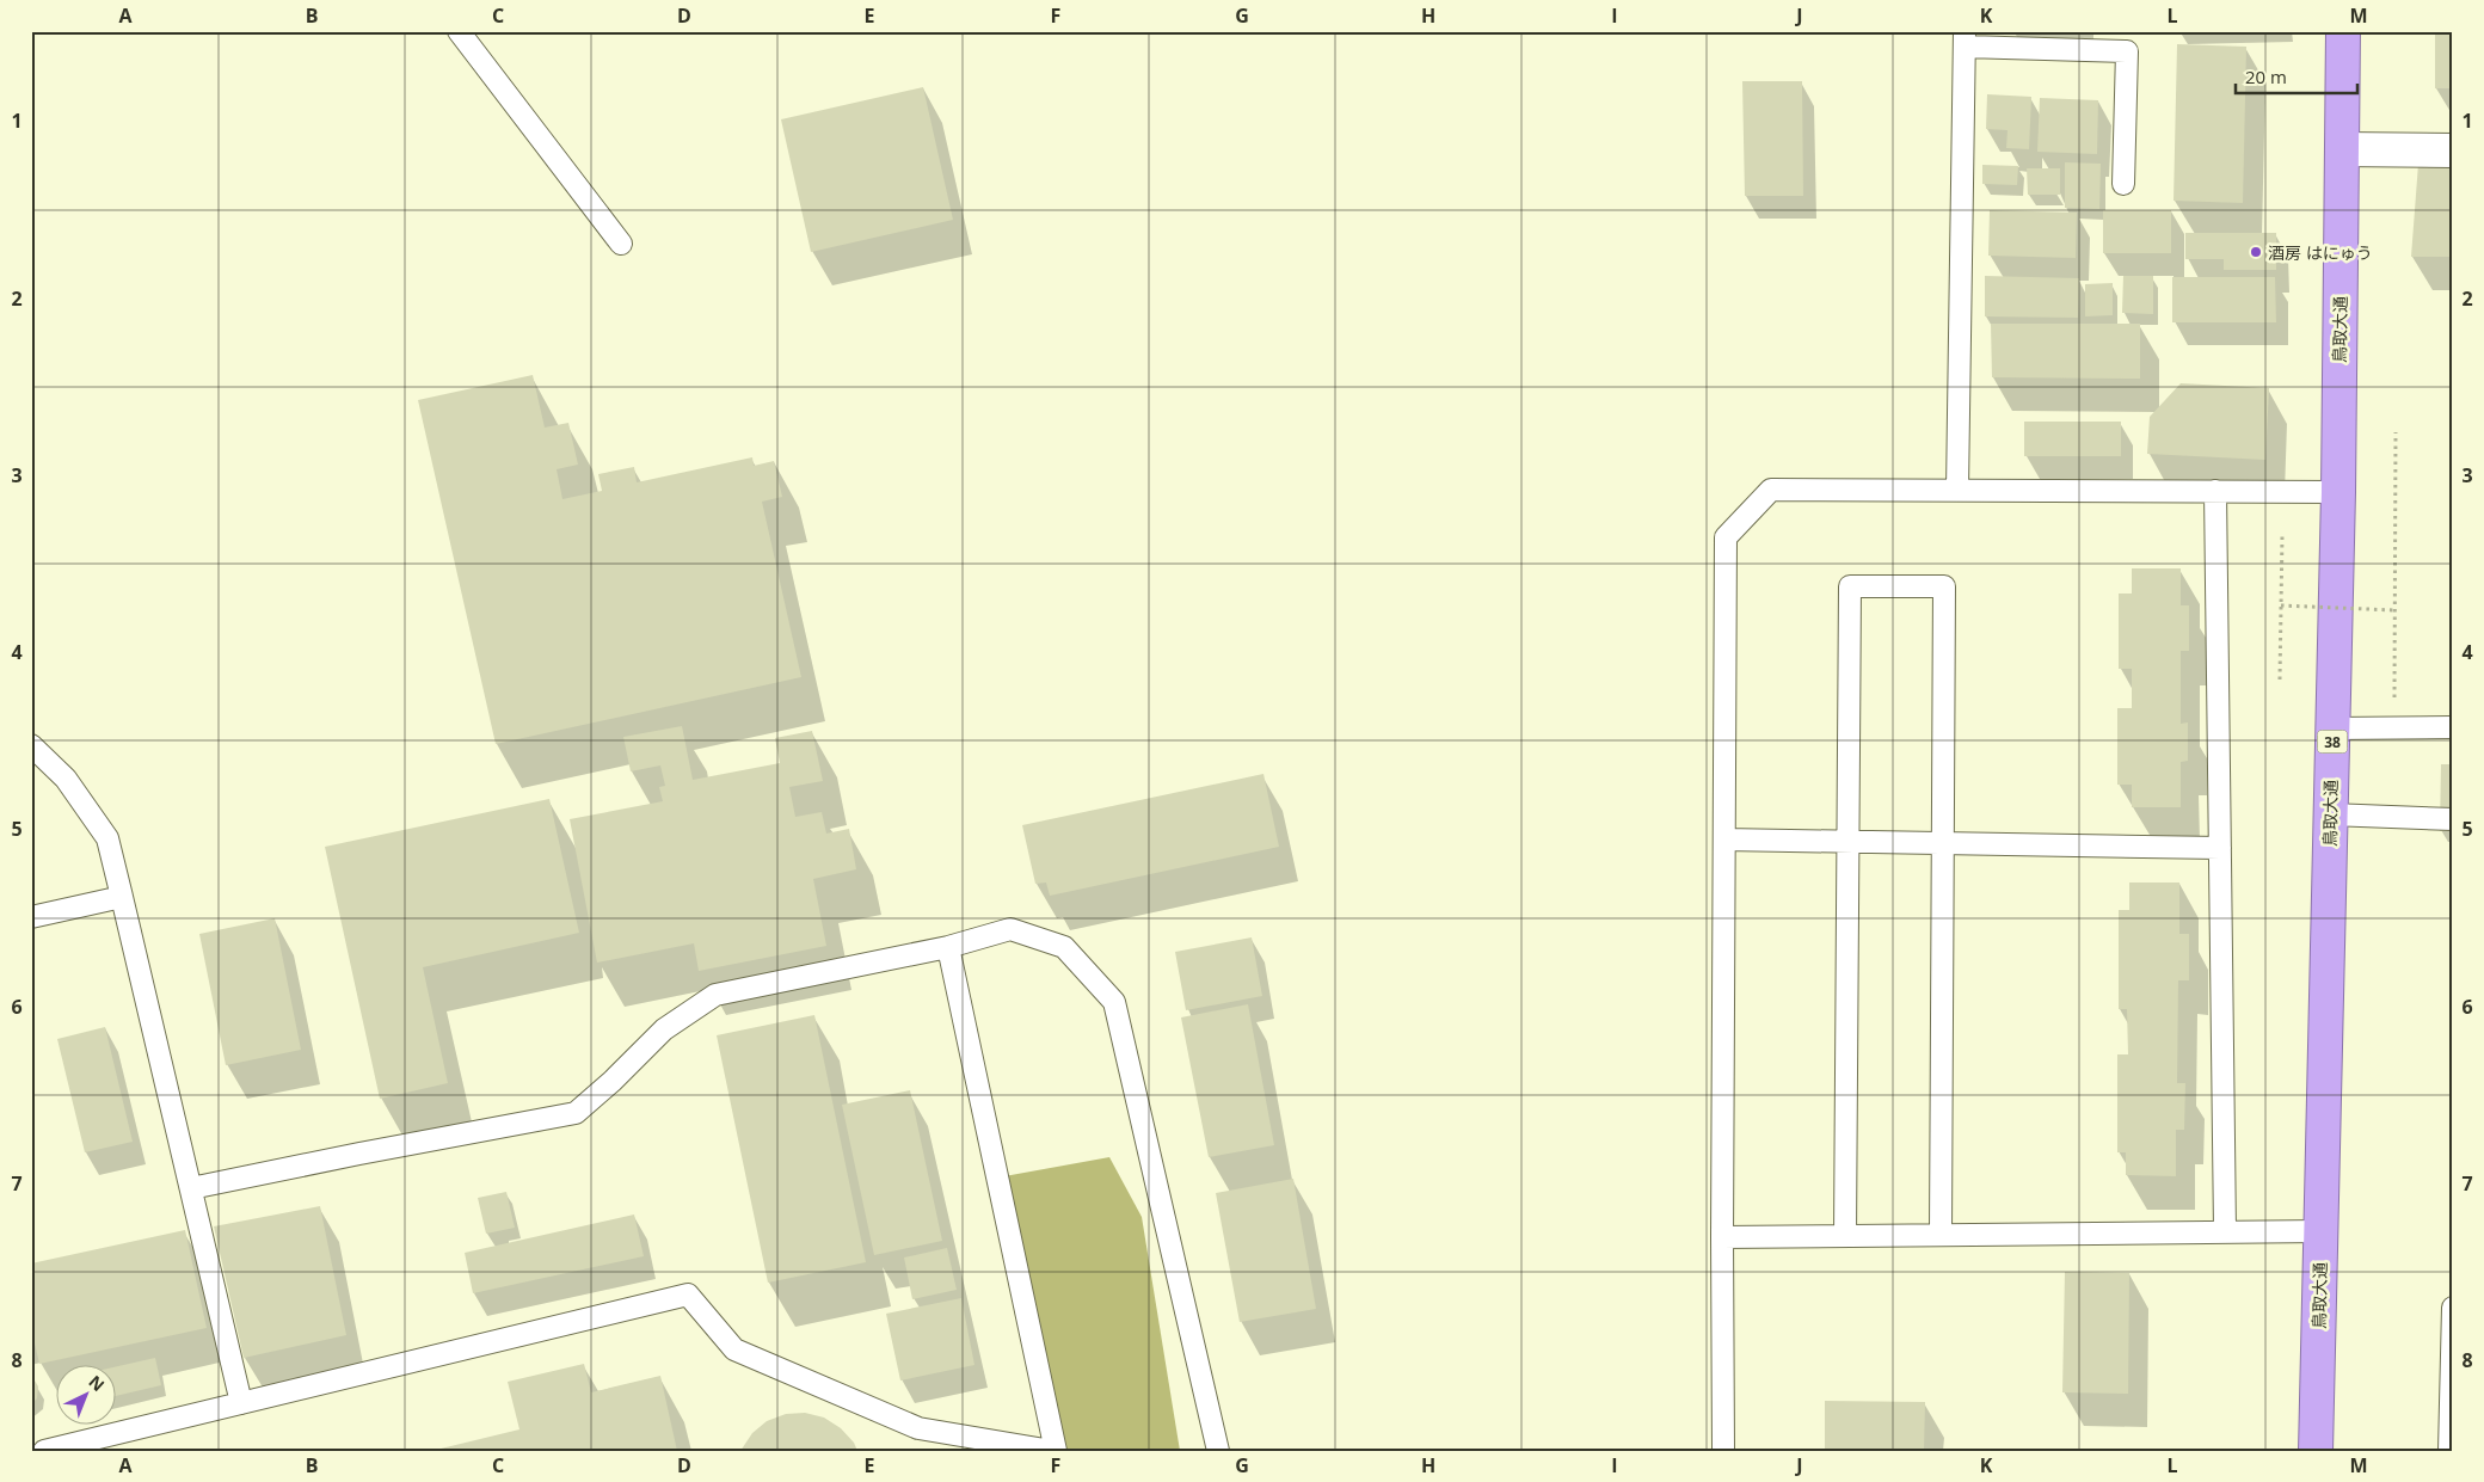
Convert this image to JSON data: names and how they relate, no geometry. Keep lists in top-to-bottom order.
{
  "streets": {
    "highway": ["鳥取大通", "38"]
  },
  "places": ["酒房 はにゅう"],
  "scale_bar": "20 m",
  "north": "top right",
  "grid": {
    "columns": [
      "A",
      "B",
      "C",
      "D",
      "E",
      "F",
      "G",
      "H",
      "I",
      "J",
      "K",
      "L",
      "M"
    ],
    "rows": [
      "1",
      "2",
      "3",
      "4",
      "5",
      "6",
      "7",
      "8"
    ]
  }
}
